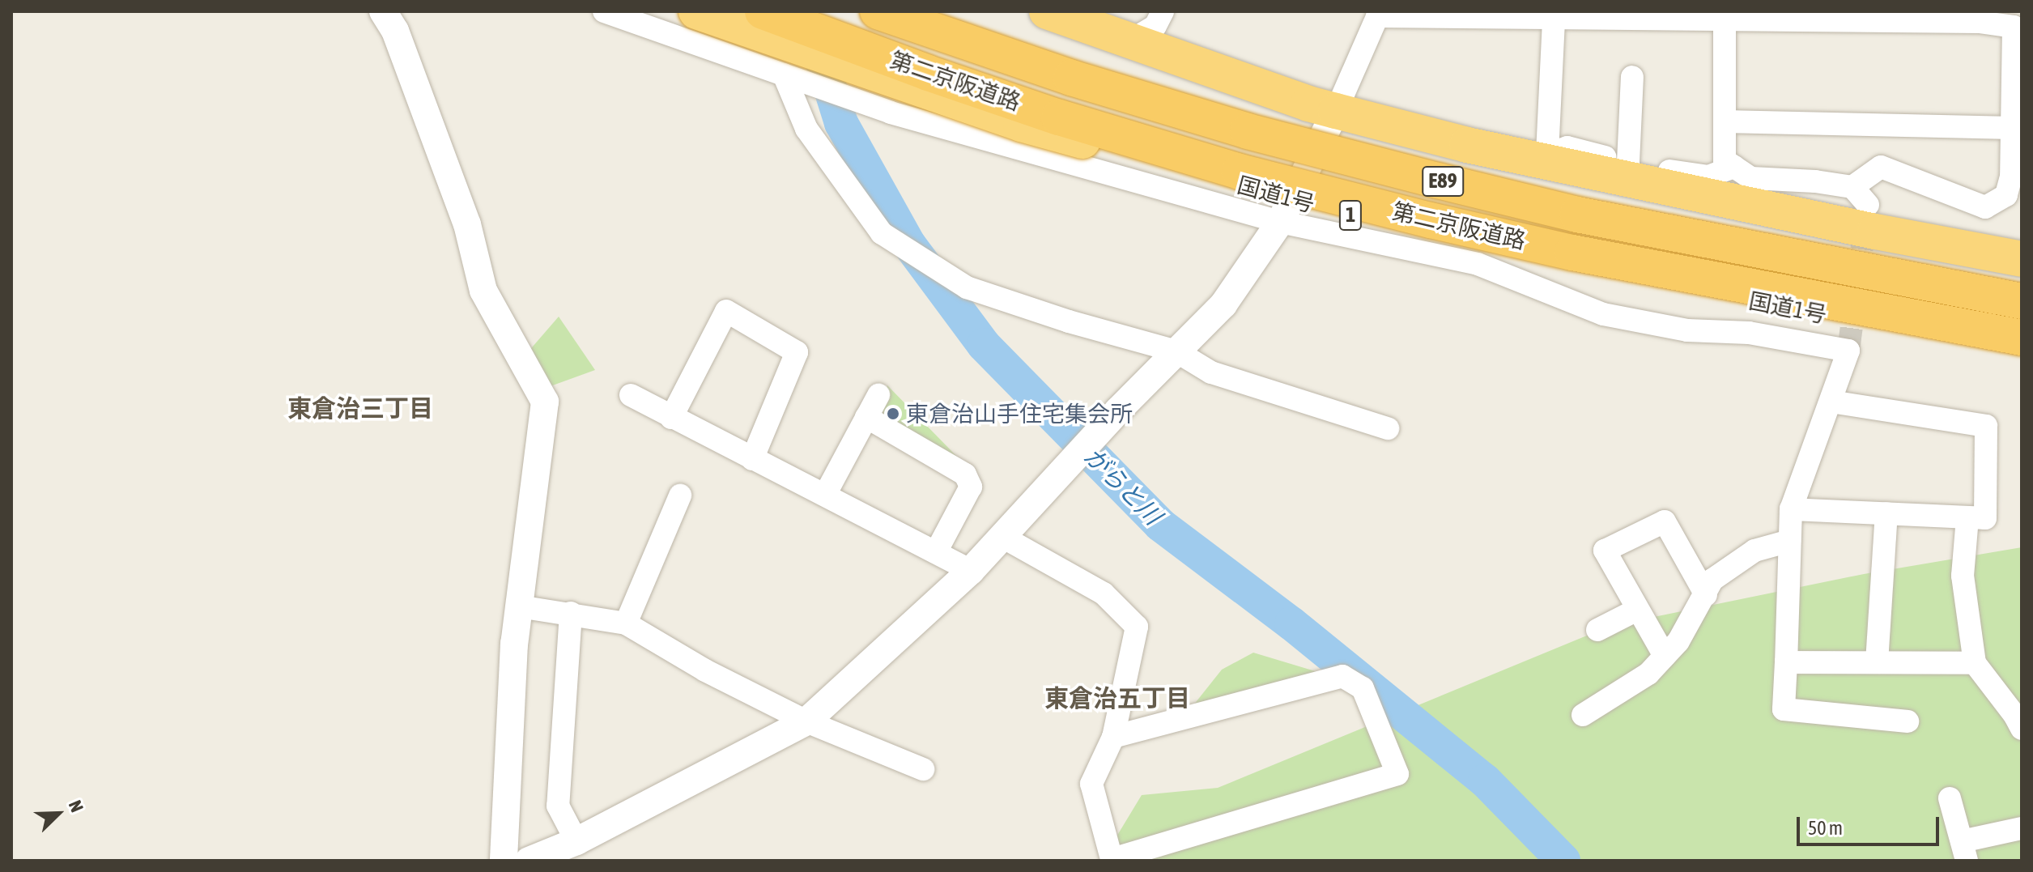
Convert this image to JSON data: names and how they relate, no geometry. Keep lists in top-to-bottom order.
{
  "streets": {
    "highway": [
      "第二京阪道路",
      "E89",
      "国道1号",
      "1"
    ]
  },
  "districts": ["東倉治三丁目", "東倉治五丁目"],
  "water": ["がらと川"],
  "places": ["東倉治山手住宅集会所"],
  "scale_bar": "50 m",
  "north": "top right"
}
